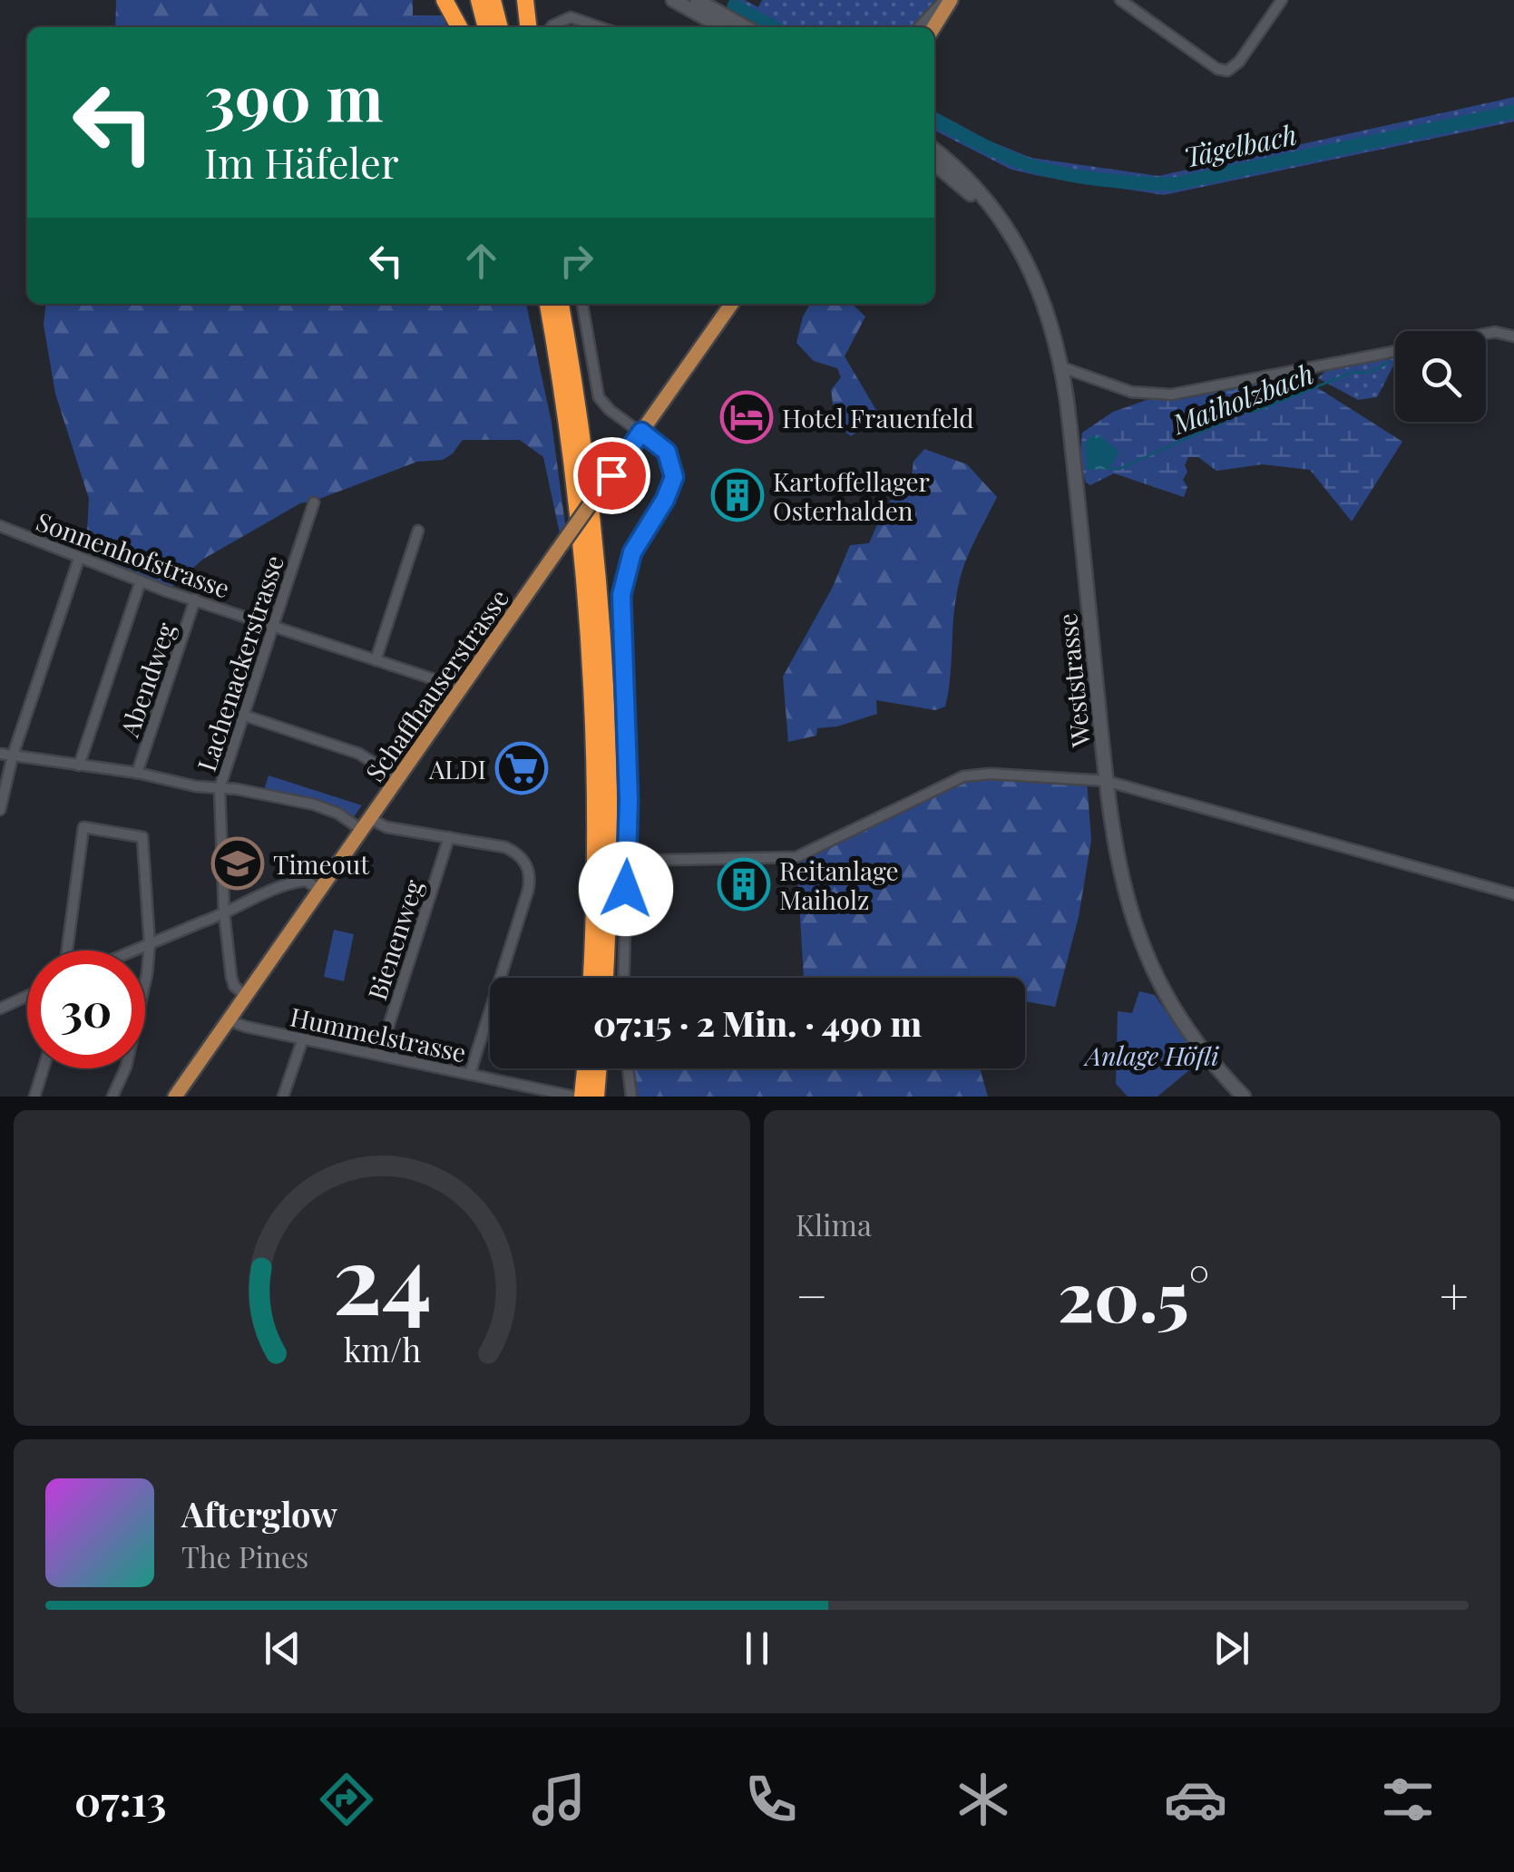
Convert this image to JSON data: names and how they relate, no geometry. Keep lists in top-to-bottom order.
{
  "streets": {
    "main road": ["Weststrasse", "Schaffhauserstrasse"],
    "street": [
      "Sonnenhofstrasse",
      "Lachenackerstrasse",
      "Abendweg",
      "Bienenweg",
      "Hummelstrasse"
    ]
  },
  "crossings": [
    ["Sonnenhofstrasse", "Lachenackerstrasse"],
    ["Sonnenhofstrasse", "Abendweg"],
    ["Sonnenhofstrasse", "Schaffhauserstrasse"],
    ["Lachenackerstrasse", "Schaffhauserstrasse"],
    ["Schaffhauserstrasse", "Hummelstrasse"],
    ["Bienenweg", "Hummelstrasse"]
  ],
  "water": ["Tägelbach", "Maiholzbach"],
  "parks": ["Anlage Höfli"],
  "places": {
    "hotel": ["Hotel Frauenfeld"],
    "building": ["Kartoffellager Osterhalden", "Reitanlage Maiholz"],
    "supermarket": ["ALDI"],
    "school or university": ["Timeout"]
  },
  "page": {
    "turn": ["390 m", "Im Häfeler"],
    "limit": "30",
    "trip": "07:15 · 2 Min. · 490 m",
    "tile": "Klima",
    "heat": ["−", "20.5°", "+"],
    "song": ["Afterglow", "The Pines"],
    "tabs": "07:13",
    "gauge": ["24", "km/h"]
  }
}
